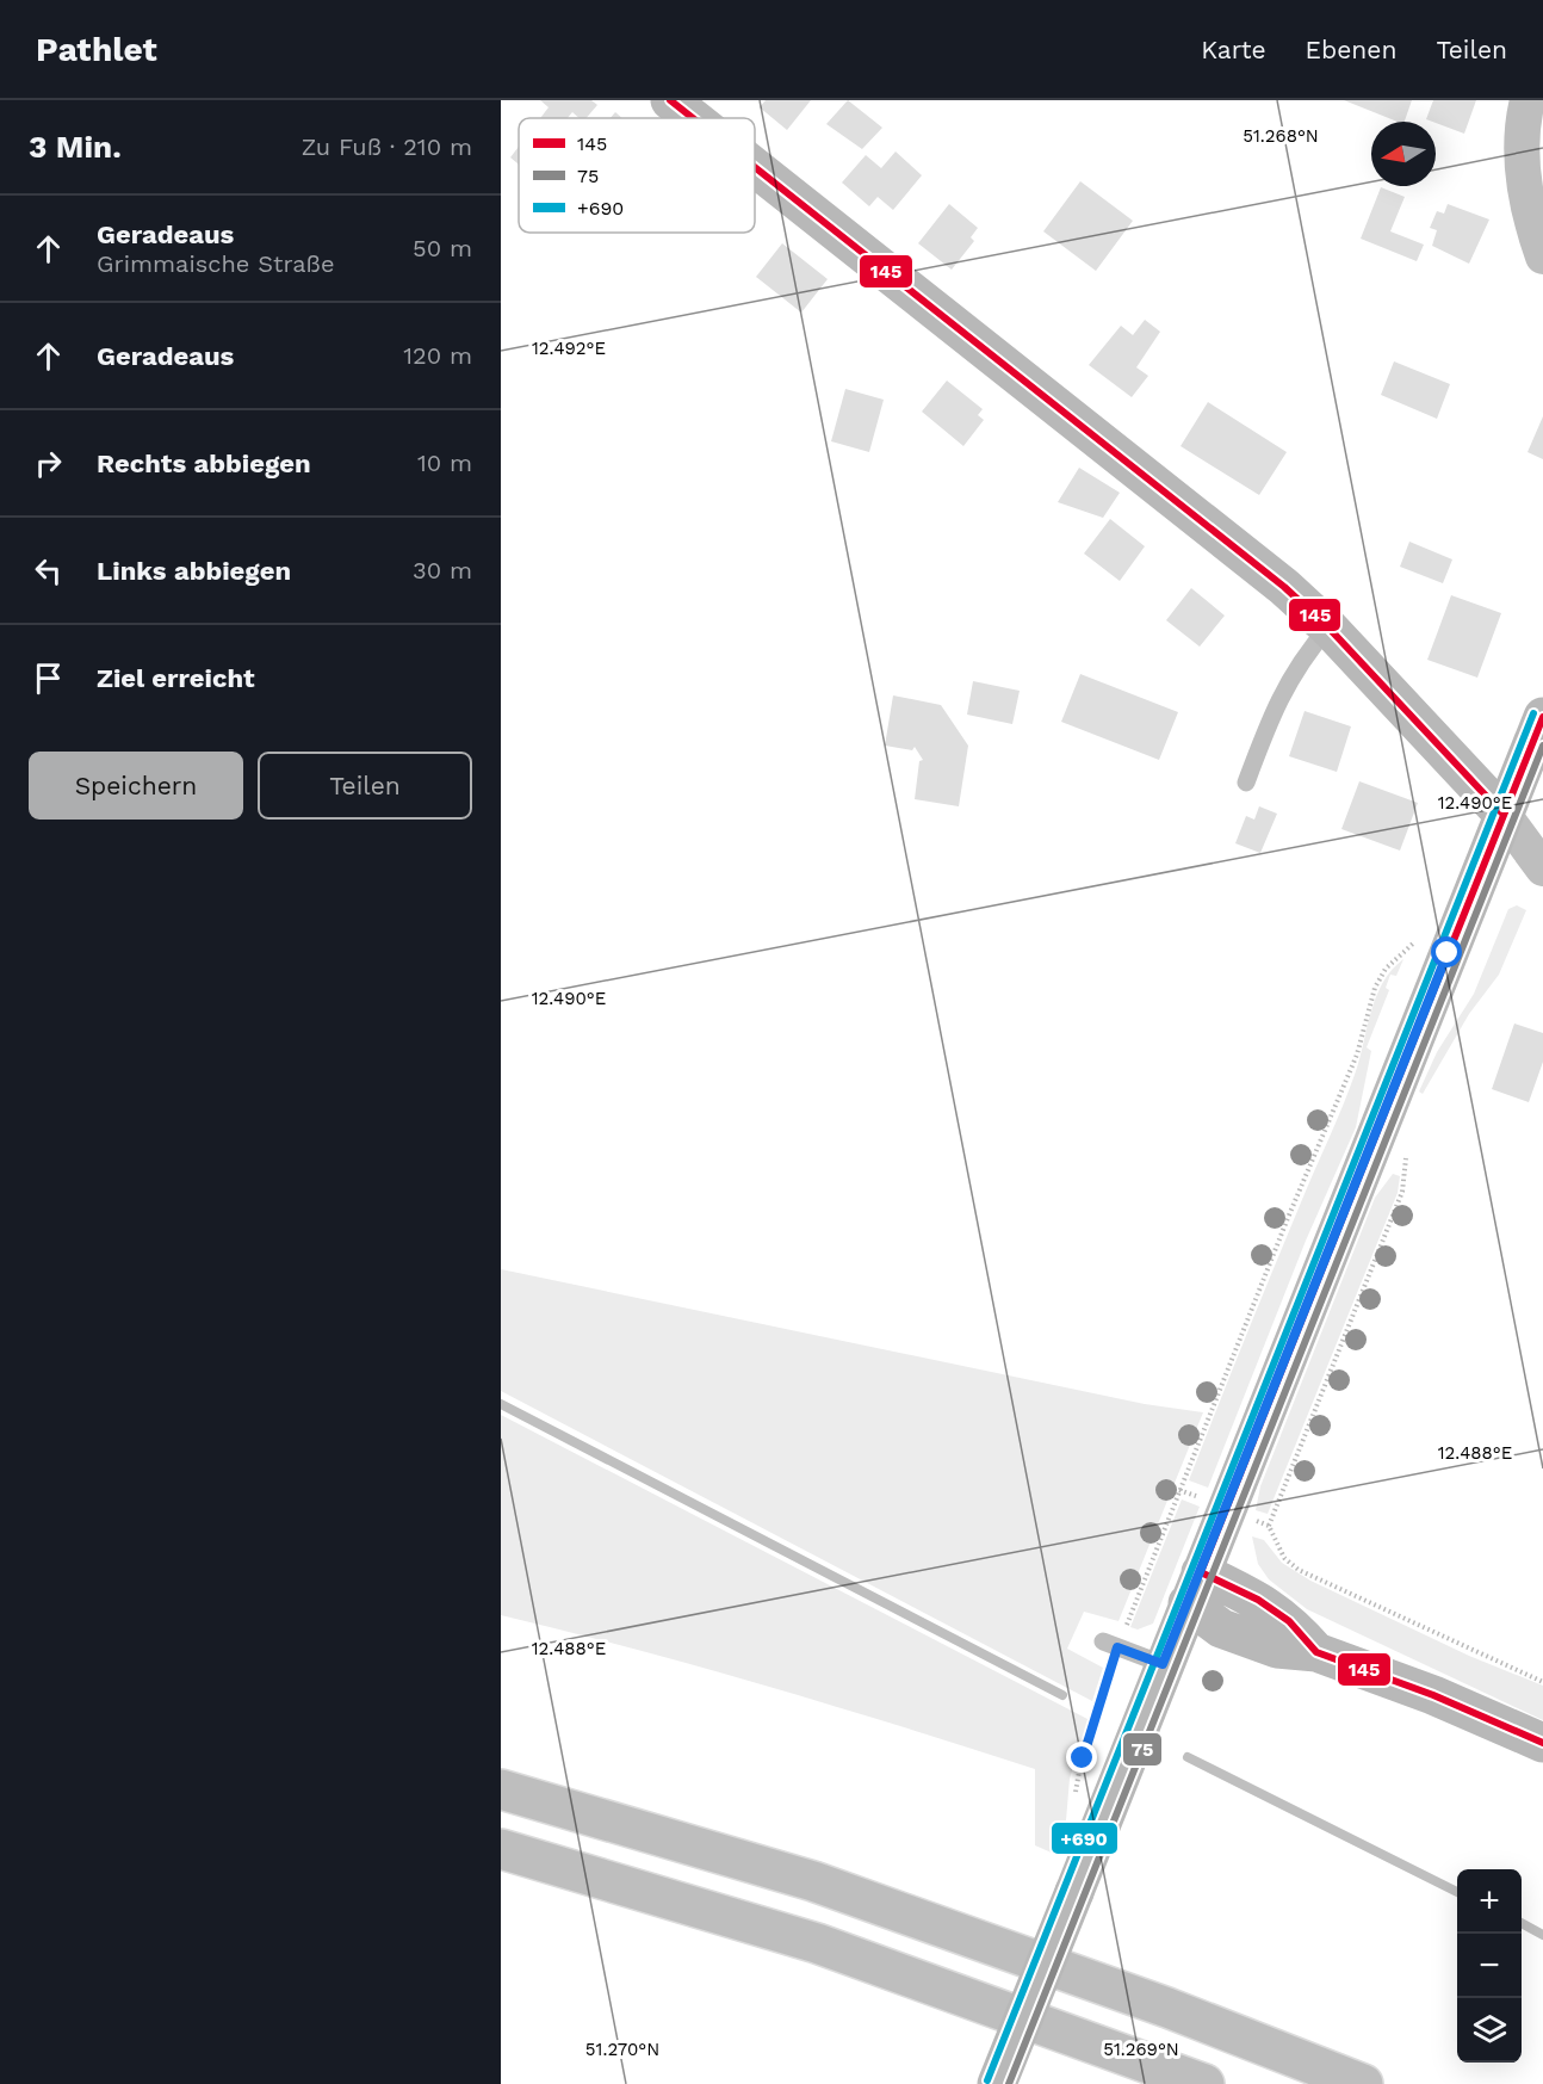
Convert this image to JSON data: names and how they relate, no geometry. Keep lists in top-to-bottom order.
{
  "lines": ["transit line 145", "transit line +690", "transit line 75"],
  "legend": ["145", "75", "+690"],
  "north": "left",
  "page": {
    "header": "Pathlet",
    "nav": ["Karte", "Ebenen", "Teilen"],
    "heading": ["3 Min.", "Zu Fuß · 210 m"],
    "list": [
      ["Geradeaus", "Grimmaische Straße", "50 m"],
      ["Geradeaus", "120 m"],
      ["Rechts abbiegen", "10 m"],
      ["Links abbiegen", "30 m"],
      "Ziel erreicht"
    ],
    "buttons": ["Speichern", "Teilen"],
    "map_buttons": ["+", "−"]
  },
  "coordinates": [
    "51.268°N",
    "12.492°E",
    "12.490°E",
    "12.488°E",
    "51.270°N",
    "51.269°N"
  ]
}
